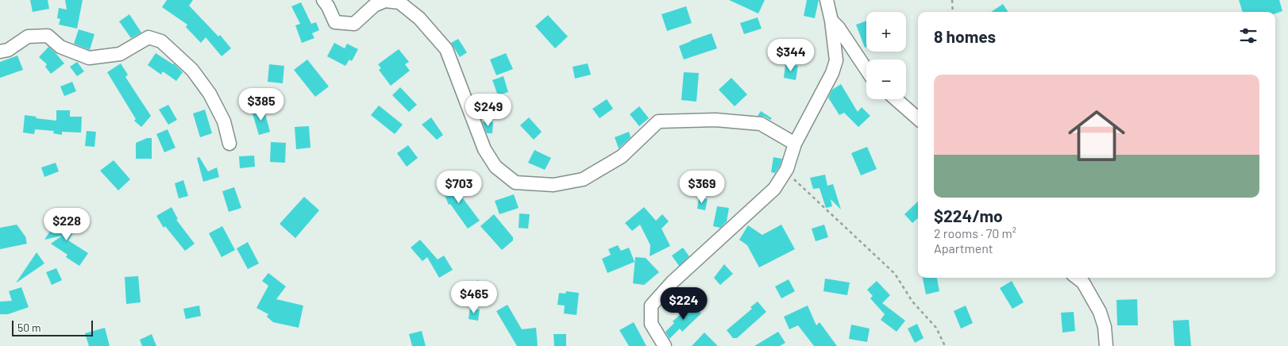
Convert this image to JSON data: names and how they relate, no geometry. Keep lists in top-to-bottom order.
{
  "scale_bar": "50 m",
  "page": {
    "map_buttons": ["+", "−"],
    "heading": "8 homes",
    "price": [
      "$344",
      "$385",
      "$249",
      "$703",
      "$369",
      "$228",
      "$465",
      "$224"
    ],
    "list": [
      {
        "name": "$224/mo",
        "note": "2 rooms · 70 m² · Apartment"
      }
    ],
    "scale": "50 m"
  }
}
